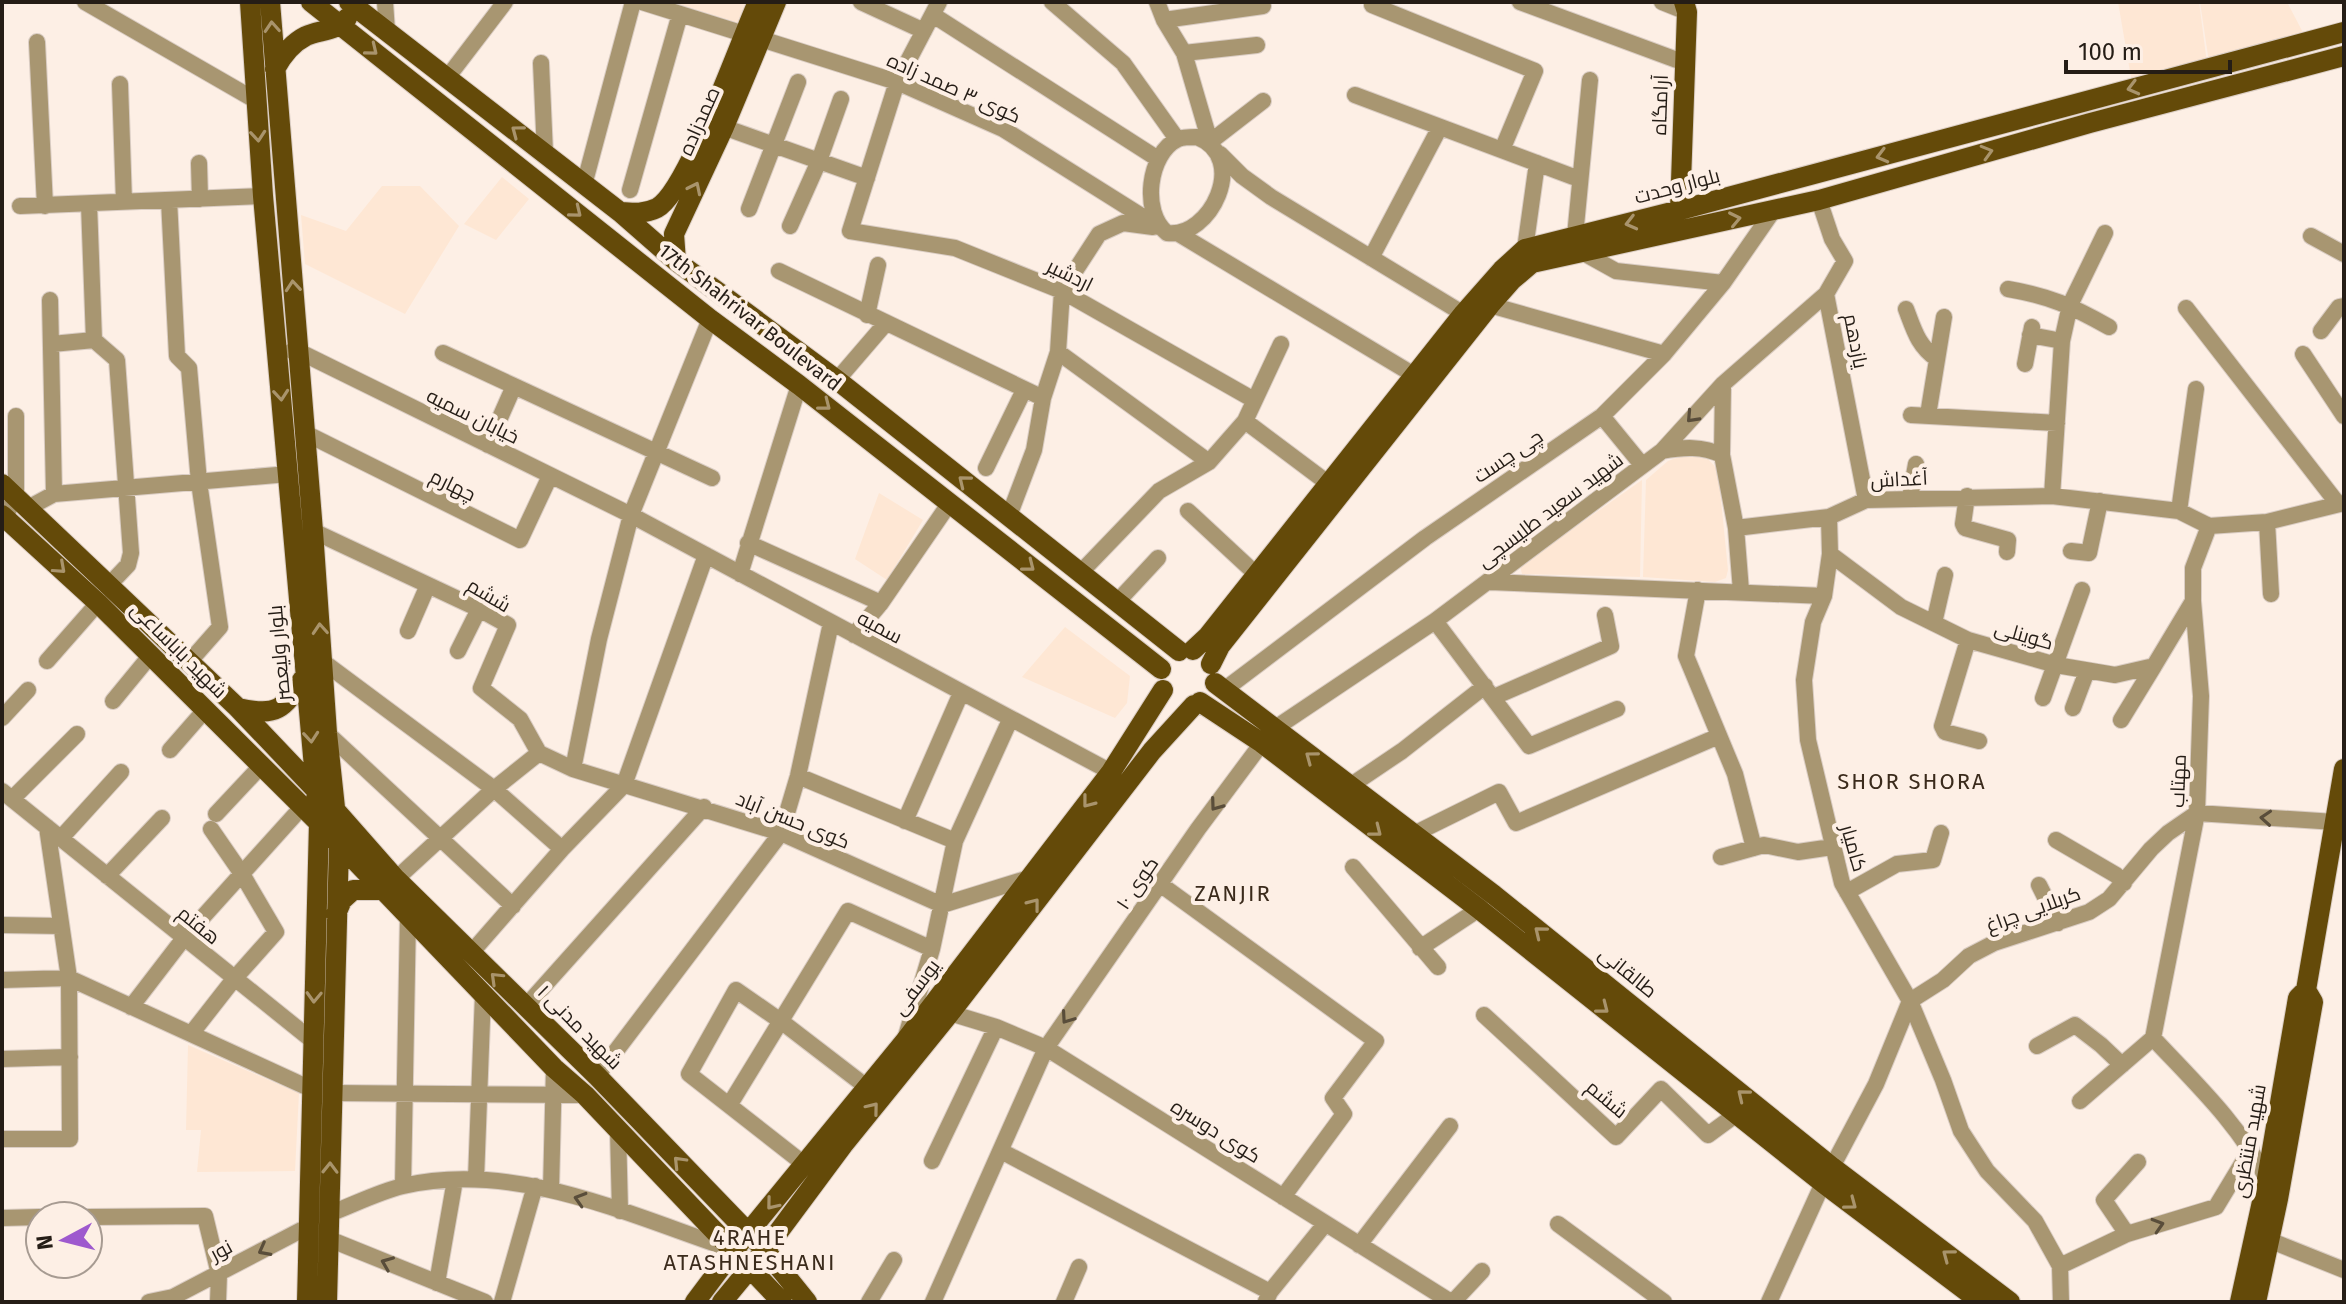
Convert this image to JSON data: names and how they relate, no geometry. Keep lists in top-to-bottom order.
{
  "streets": {
    "main road": [
      "آرامگاه",
      "صمدزاده",
      "بلوار وحدت",
      "17th Shahrivar Boulevard",
      "شهید باباساعی",
      "بلوار ولیعصر",
      "طالقانی",
      "یوسفی",
      "شهید مدنی ۱",
      "شهید منتظری"
    ],
    "street": [
      "کوی ۳ صمد زاده",
      "اردشیر",
      "یازدهم",
      "خیابان سمیه",
      "چی چست",
      "آغداش",
      "چهارم",
      "شهید سعید طلیسچی",
      "ششم",
      "سمیه",
      "گوینلی",
      "مهتاب",
      "کوی حسن آباد",
      "کامیار",
      "کوی ۱۰",
      "کربلایی چراغ",
      "هفتم",
      "کوی دوسره",
      "نور"
    ]
  },
  "crossings": [
    ["کوی ۳ صمد زاده", "صمدزاده"],
    ["آرامگاه", "بلوار وحدت"],
    ["صمدزاده", "17th Shahrivar Boulevard"],
    ["بلوار وحدت", "17th Shahrivar Boulevard"],
    ["بلوار وحدت", "یازدهم"],
    ["بلوار وحدت", "چی چست"],
    ["بلوار وحدت", "طالقانی"],
    ["بلوار وحدت", "یوسفی"],
    ["17th Shahrivar Boulevard", "چی چست"],
    ["17th Shahrivar Boulevard", "طالقانی"],
    ["17th Shahrivar Boulevard", "یوسفی"],
    ["یازدهم", "آغداش"],
    ["یازدهم", "شهید سعید طلیسچی"],
    ["خیابان سمیه", "چهارم"],
    ["خیابان سمیه", "سمیه"],
    ["خیابان سمیه", "بلوار ولیعصر"],
    ["چی چست", "طالقانی"],
    ["چی چست", "یوسفی"],
    ["آغداش", "مهتاب"],
    ["آغداش", "کامیار"],
    ["چهارم", "بلوار ولیعصر"],
    ["شهید سعید طلیسچی", "کوی ۱۰"],
    ["شهید سعید طلیسچی", "طالقانی"],
    ["ششم", "بلوار ولیعصر"],
    ["ششم", "کوی حسن آباد"],
    ["ششم", "طالقانی"],
    ["سمیه", "یوسفی"],
    ["گوینلی", "کامیار"],
    ["شهید باباساعی", "بلوار ولیعصر"],
    ["شهید باباساعی", "شهید مدنی ۱"],
    ["بلوار ولیعصر", "هفتم"],
    ["بلوار ولیعصر", "شهید مدنی ۱"],
    ["بلوار ولیعصر", "نور"],
    ["مهتاب", "کربلایی چراغ"],
    ["کامیار", "کربلایی چراغ"],
    ["کوی ۱۰", "طالقانی"],
    ["کوی ۱۰", "کوی دوسره"],
    ["طالقانی", "یوسفی"],
    ["یوسفی", "شهید مدنی ۱"],
    ["یوسفی", "کوی دوسره"]
  ],
  "one_way": ["کوی ۱۰", "نور"],
  "districts": ["SHOR SHORA", "ZANJIR", "4RAHE ATASHNESHANI"],
  "scale_bar": "100 m",
  "north": "left"
}
